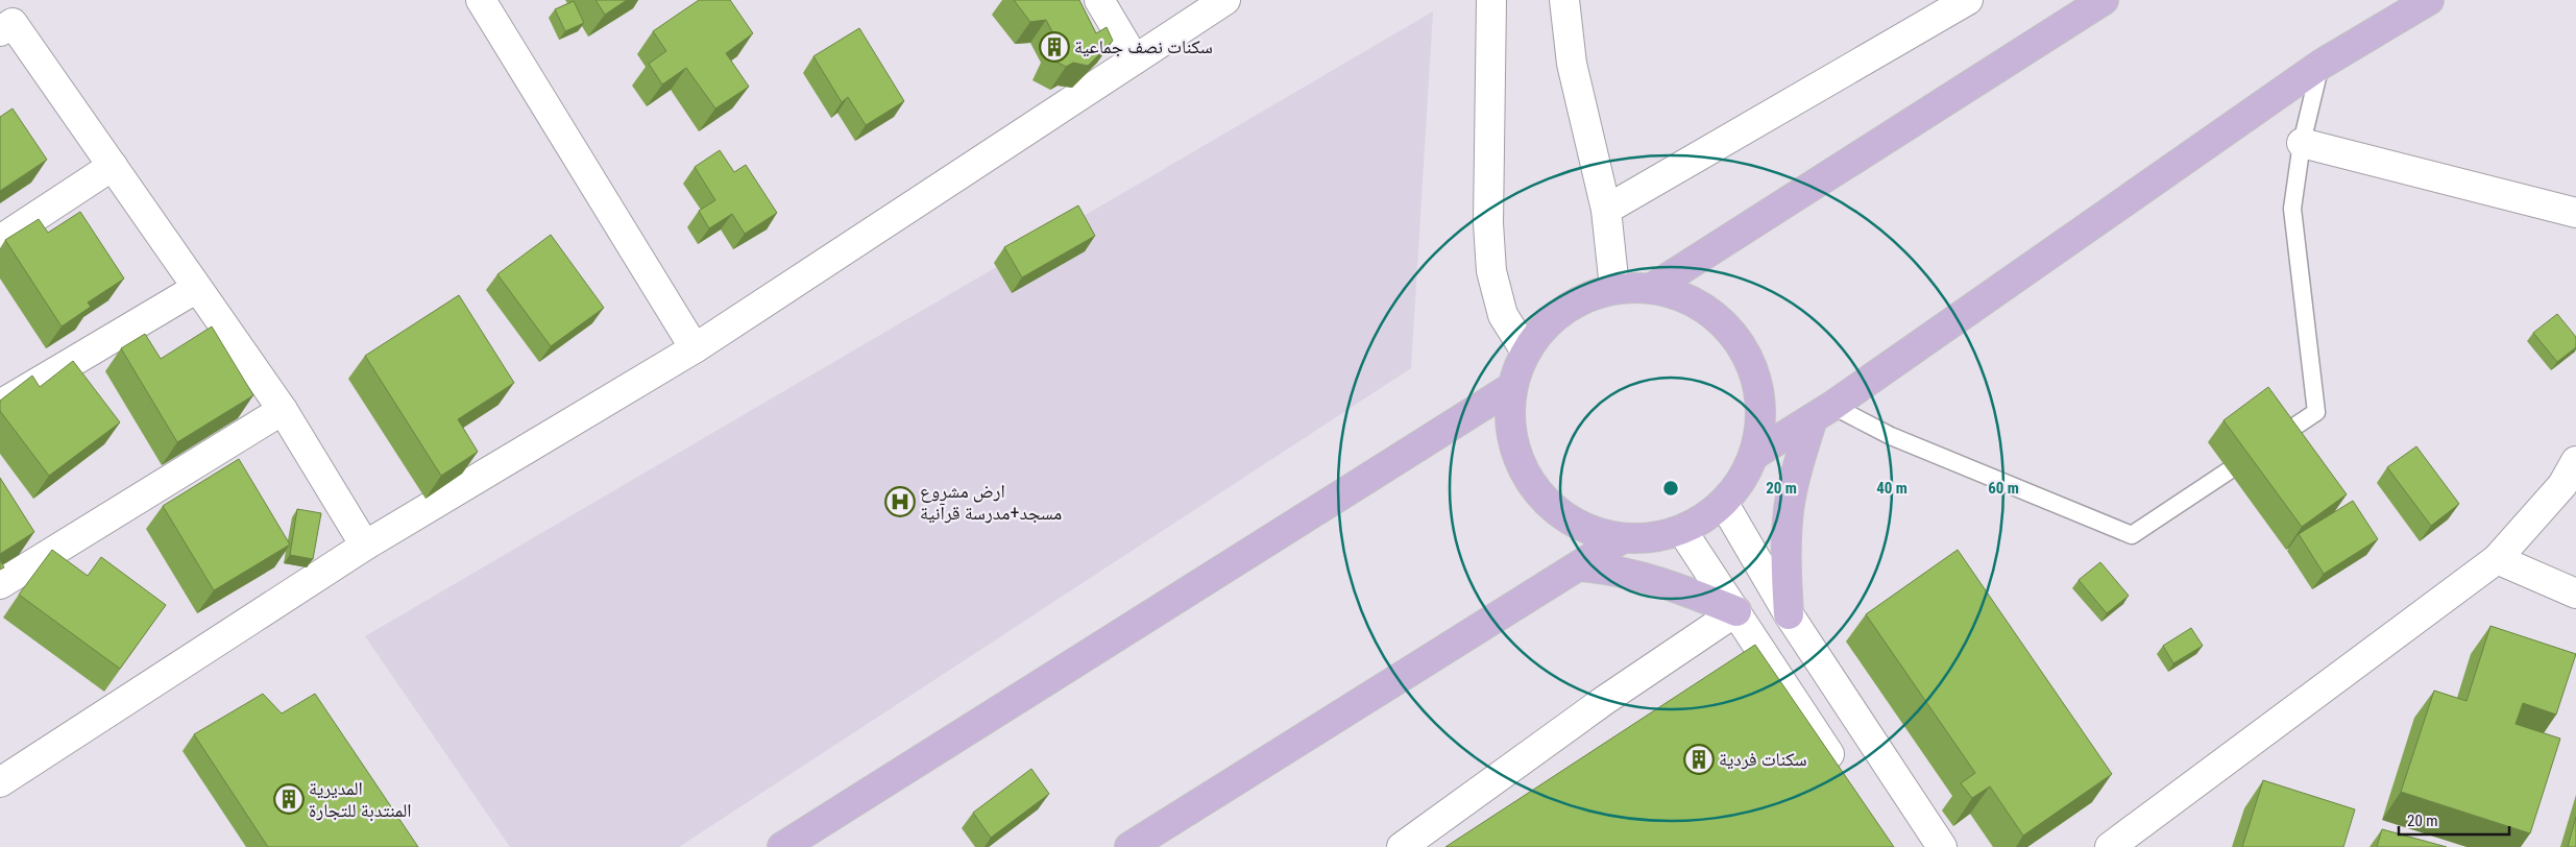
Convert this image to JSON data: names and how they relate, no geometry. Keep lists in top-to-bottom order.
{
  "places": {
    "building": ["سكنات نصف جماعية", "سكنات فردية", "المديرية المنتدبة للتجارة"],
    "hospital": ["ارض مشروع مسجد+مدرسة قرآنية"]
  },
  "scale_bar": "20 m",
  "rings": ["20 m", "40 m", "60 m"]
}
